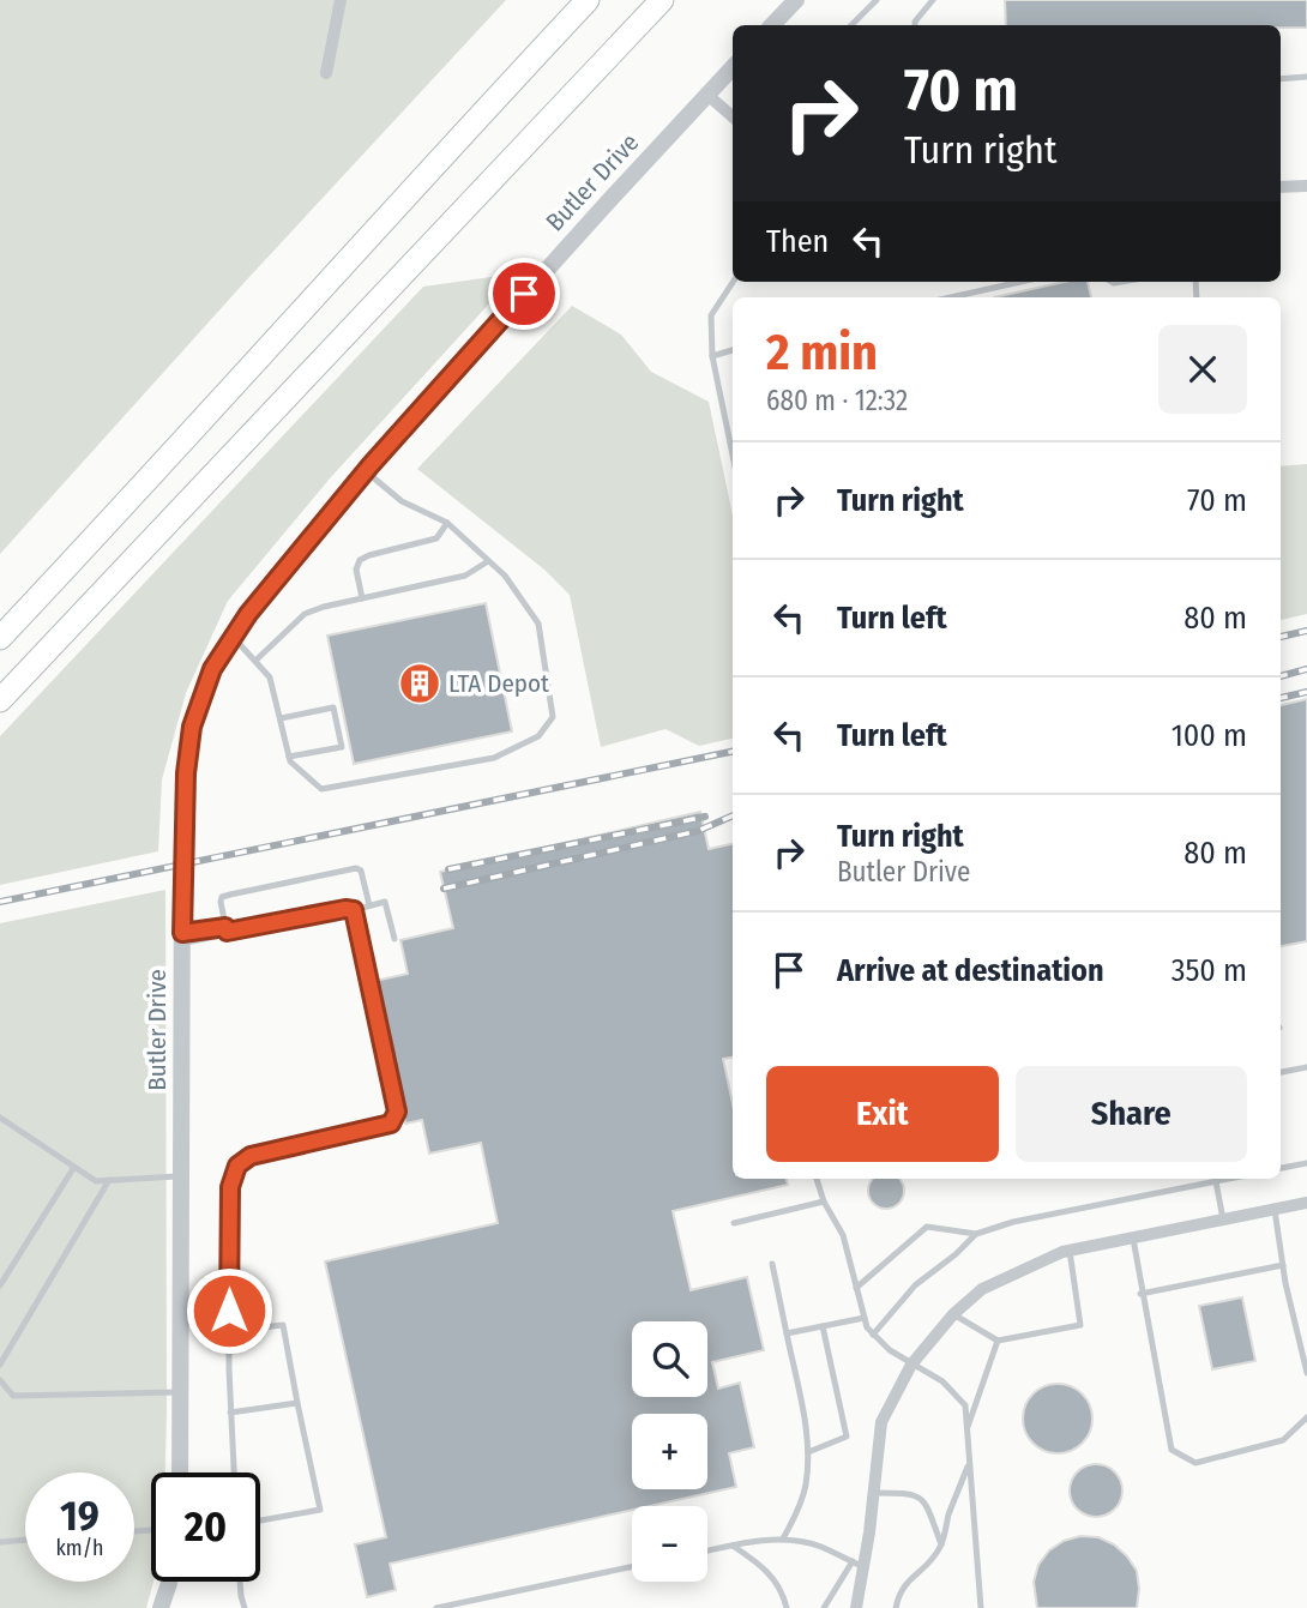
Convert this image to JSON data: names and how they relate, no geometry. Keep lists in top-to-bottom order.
{
  "streets": {
    "street": ["Butler Drive"]
  },
  "places": {
    "building": ["LTA Depot"]
  },
  "page": {
    "turn": ["70 m", "Turn right"],
    "then": "Then",
    "heading": ["2 min", "680 m · 12:32"],
    "list": [
      {
        "name": "Turn right",
        "value": "70 m"
      },
      {
        "name": "Turn left",
        "value": "80 m"
      },
      {
        "name": "Turn left",
        "value": "100 m"
      },
      {
        "name": "Turn right",
        "note": "Butler Drive",
        "value": "80 m"
      },
      {
        "name": "Arrive at destination",
        "value": "350 m"
      }
    ],
    "buttons": ["Exit", "Share"],
    "map_buttons": ["+", "−"],
    "speed": "19 km/h",
    "limit": "20"
  }
}
